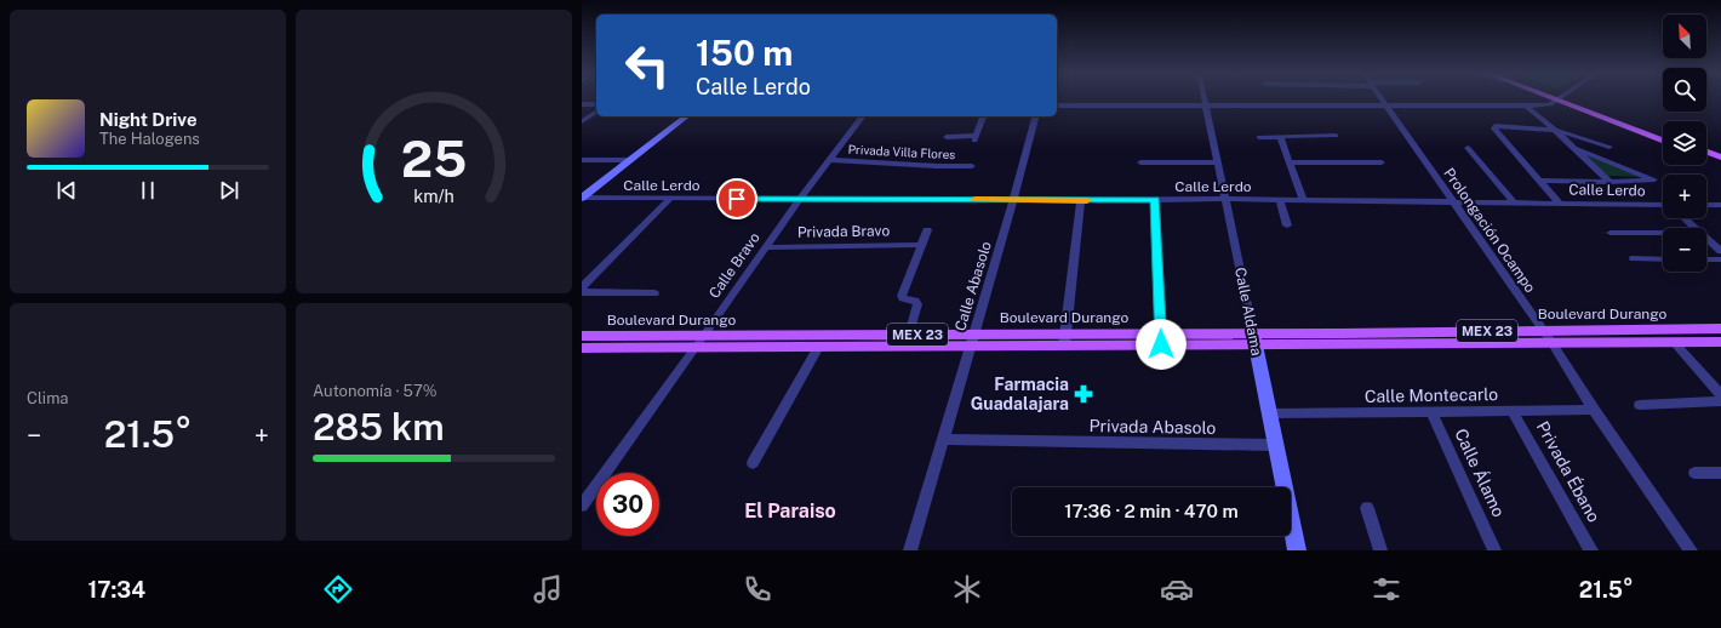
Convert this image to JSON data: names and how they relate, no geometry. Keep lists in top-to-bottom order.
{
  "streets": {
    "main road": ["Boulevard Durango", "MEX 23"],
    "street": [
      "Privada Villa Flores",
      "Calle Lerdo",
      "Prolongación Ocampo",
      "Privada Bravo",
      "Calle Bravo",
      "Calle Abasolo",
      "Calle Aldama",
      "Calle Montecarlo",
      "Privada Abasolo",
      "Privada Ébano",
      "Calle Álamo"
    ]
  },
  "crossings": [
    ["Privada Villa Flores", "Calle Bravo"],
    ["Calle Lerdo", "Prolongación Ocampo"],
    ["Calle Lerdo", "Calle Bravo"],
    ["Calle Lerdo", "Calle Abasolo"],
    ["Calle Lerdo", "Calle Aldama"],
    ["Prolongación Ocampo", "Boulevard Durango"],
    ["Prolongación Ocampo", "Calle Montecarlo"],
    ["Privada Bravo", "Calle Bravo"],
    ["Calle Bravo", "Boulevard Durango"],
    ["Calle Abasolo", "Boulevard Durango"],
    ["Calle Abasolo", "Privada Abasolo"],
    ["Calle Aldama", "Boulevard Durango"],
    ["Calle Aldama", "Calle Montecarlo"],
    ["Calle Aldama", "Privada Abasolo"],
    ["Calle Montecarlo", "Privada Ébano"],
    ["Calle Montecarlo", "Calle Álamo"]
  ],
  "districts": ["El Paraiso"],
  "places": {
    "pharmacy": ["Farmacia Guadalajara"]
  },
  "north": "top left",
  "page": {
    "map_buttons": ["+", "−"],
    "turn": ["150 m", "Calle Lerdo"],
    "song": ["Night Drive", "The Halogens"],
    "tile": [
      "Clima",
      ["Autonomía · 57%", "285 km"]
    ],
    "heat": ["−", "21.5°", "+"],
    "limit": "30",
    "trip": "17:36 · 2 min · 470 m",
    "tabs": ["17:34", "21.5°"],
    "gauge": ["25", "km/h"]
  }
}
